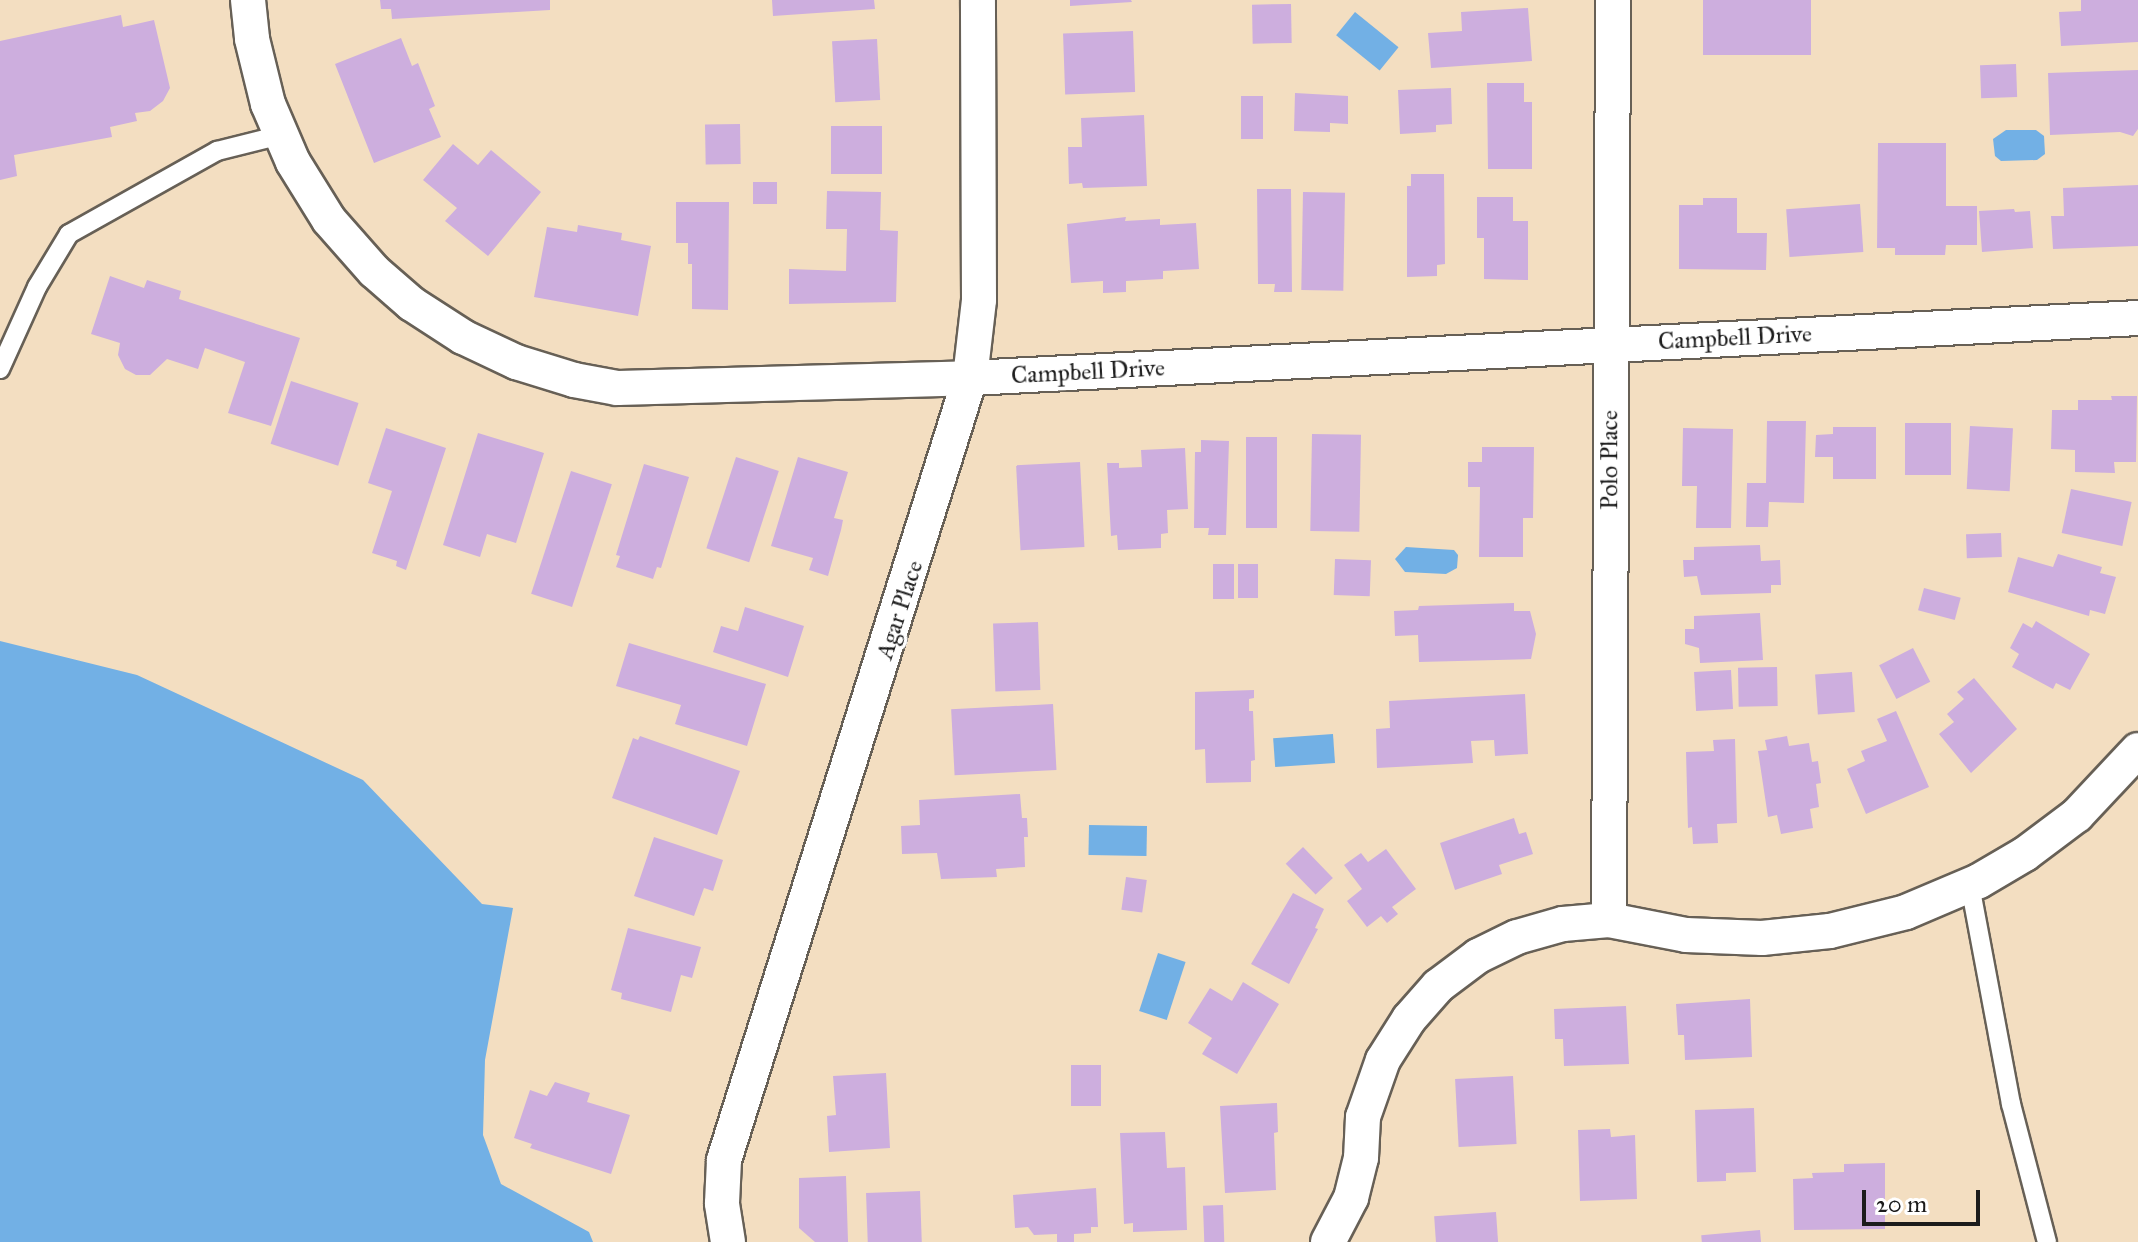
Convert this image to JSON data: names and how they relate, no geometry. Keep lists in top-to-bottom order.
{
  "streets": {
    "street": ["Campbell Drive", "Polo Place", "Agar Place"]
  },
  "crossings": [
    ["Campbell Drive", "Polo Place"],
    ["Campbell Drive", "Agar Place"]
  ],
  "scale_bar": "20 m"
}
